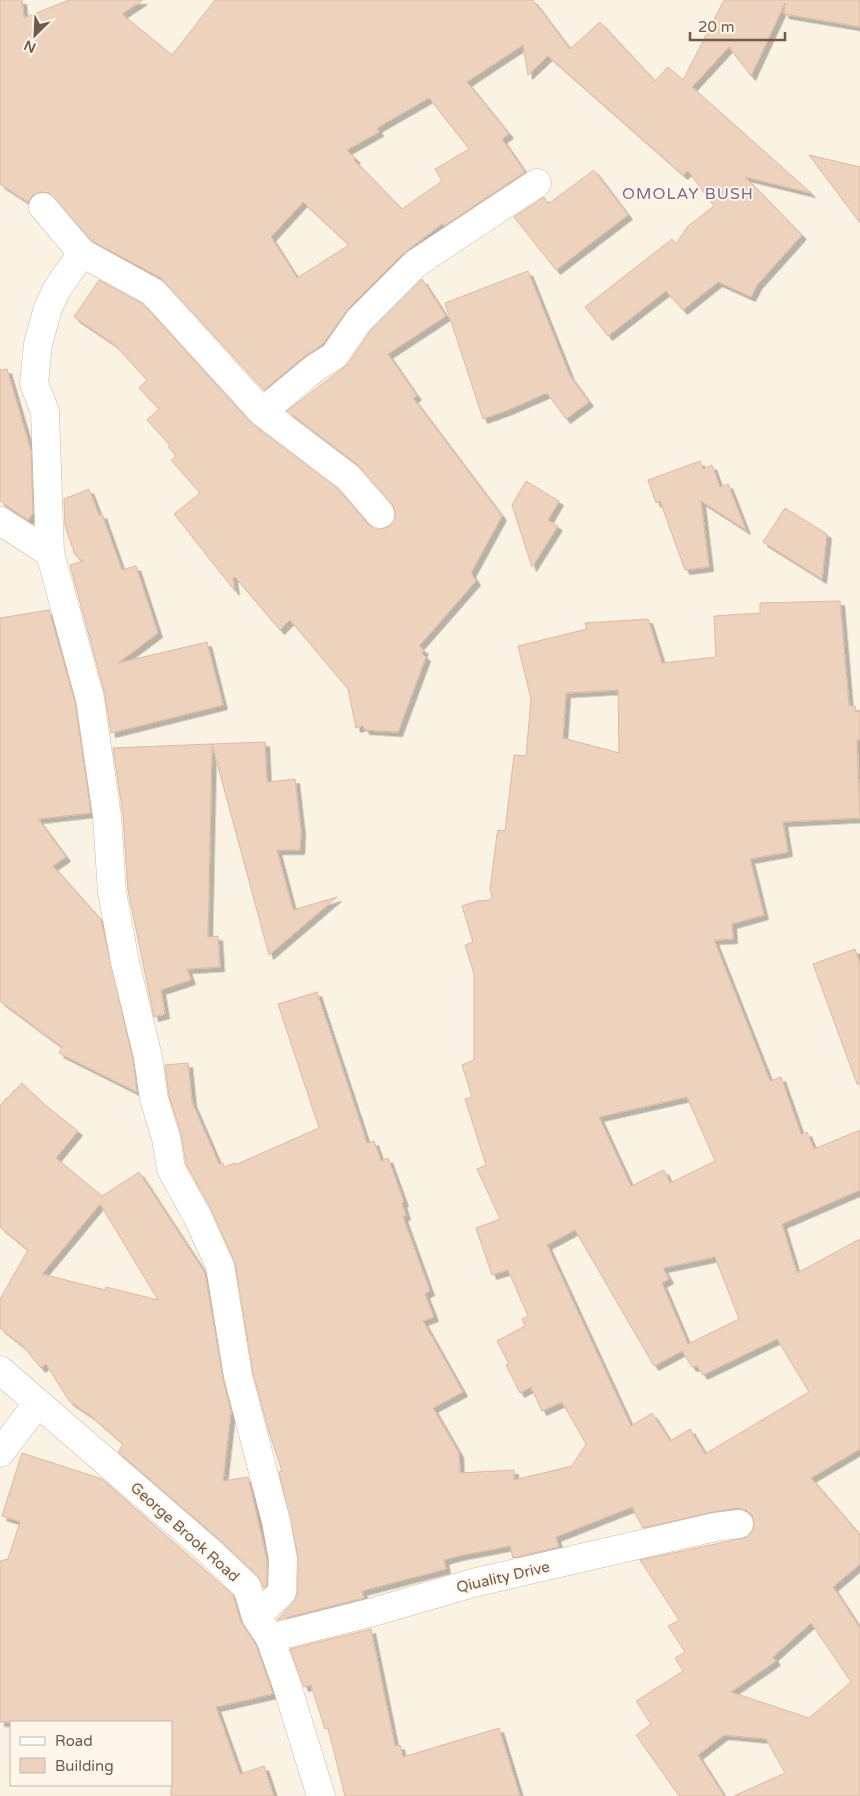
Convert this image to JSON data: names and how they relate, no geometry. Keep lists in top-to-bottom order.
{
  "streets": {
    "street": ["George Brook Road", "Qiuality Drive"]
  },
  "crossings": [
    ["George Brook Road", "Qiuality Drive"]
  ],
  "districts": ["OMOLAY BUSH"],
  "legend": ["Road", "Building"],
  "scale_bar": "20 m",
  "north": "bottom left"
}
